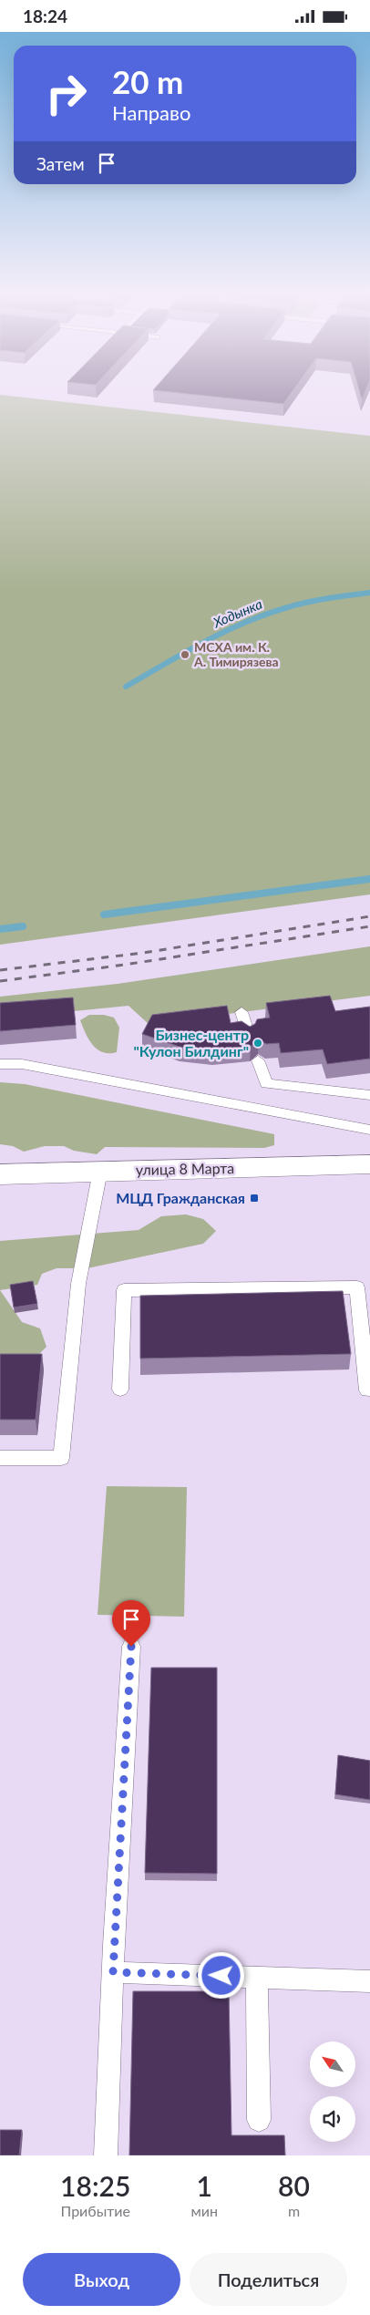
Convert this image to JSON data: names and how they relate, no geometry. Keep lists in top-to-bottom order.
{
  "streets": {
    "street": ["улица 8 Марта"]
  },
  "water": ["Ходынка"],
  "places": {
    "other": ["МСХА им. К. А. Тимирязева", "Бизнес-центр \"Кулон Билдинг\""],
    "transit": ["МЦД Гражданская"]
  },
  "north": "top left",
  "page": {
    "status": "18:24",
    "turn": ["20 m", "Направо"],
    "then": "Затем",
    "eta": [
      "18:25",
      "Прибытие",
      "1",
      "мин",
      "80",
      "m"
    ],
    "buttons": ["Выход", "Поделиться"]
  }
}
